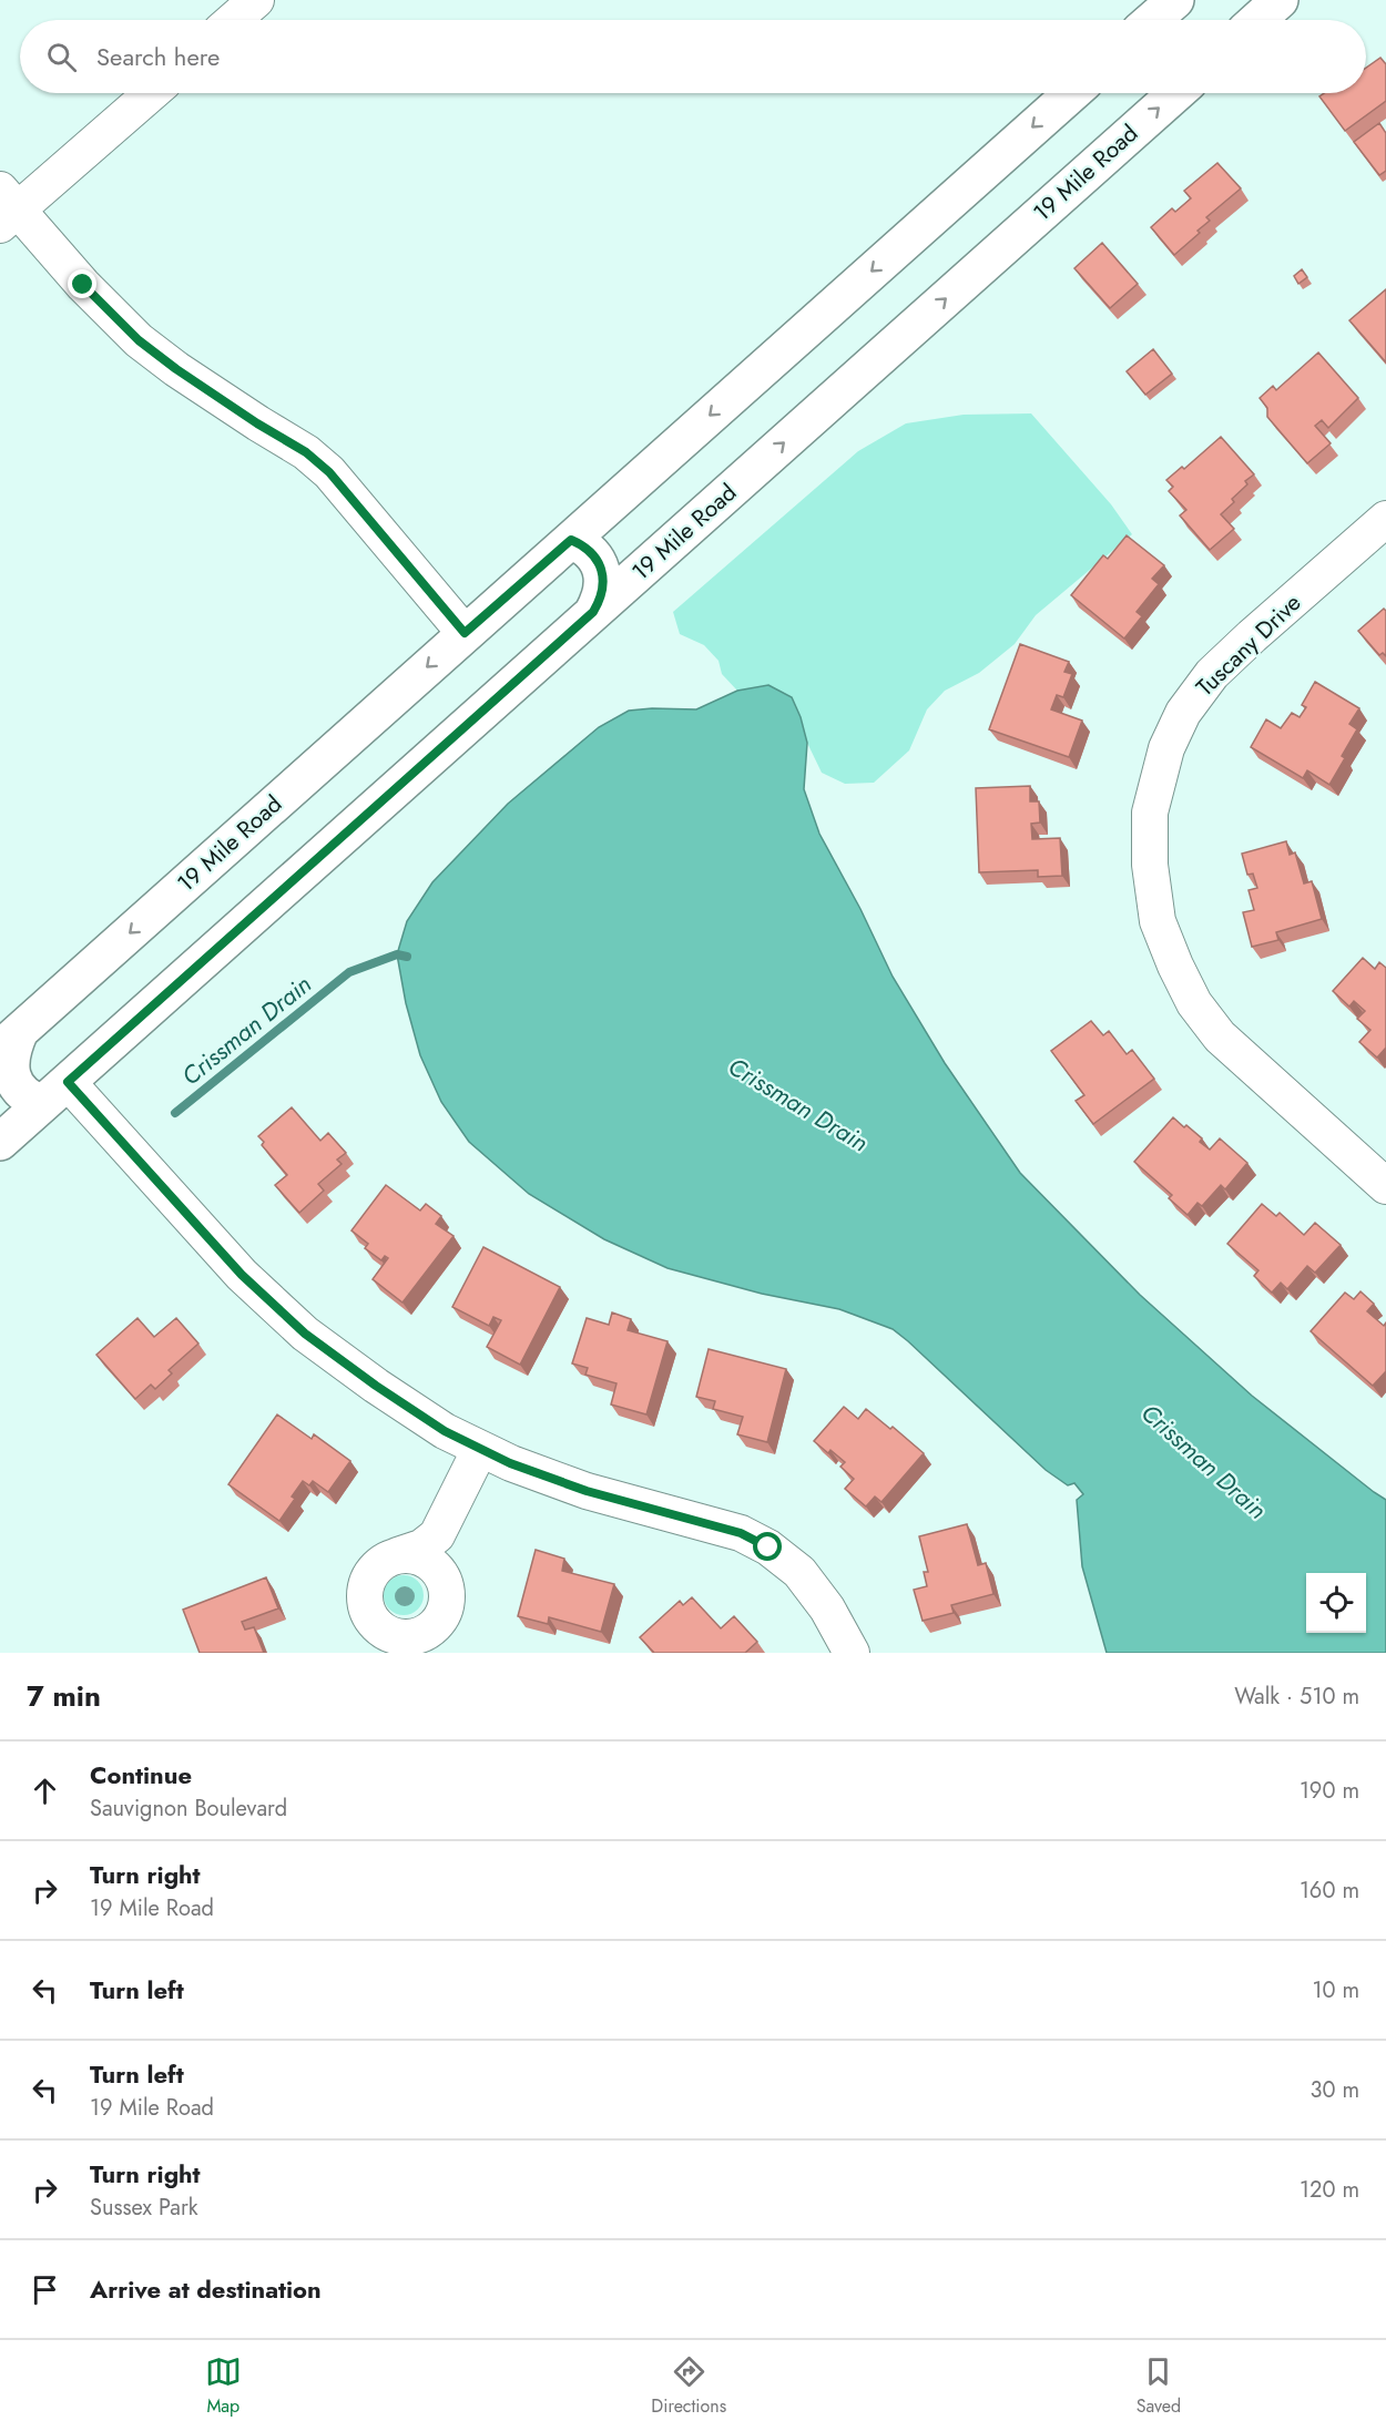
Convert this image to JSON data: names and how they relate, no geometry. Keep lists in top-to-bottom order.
{
  "streets": {
    "main road": ["19 Mile Road"],
    "street": ["Tuscany Drive"]
  },
  "water": ["Crissman Drain"],
  "page": {
    "search": "Search here",
    "heading": ["7 min", "Walk · 510 m"],
    "list": [
      ["Continue", "Sauvignon Boulevard", "190 m"],
      ["Turn right", "19 Mile Road", "160 m"],
      ["Turn left", "10 m"],
      ["Turn left", "19 Mile Road", "30 m"],
      ["Turn right", "Sussex Park", "120 m"],
      "Arrive at destination"
    ],
    "nav": ["Map", "Directions", "Saved"]
  }
}
